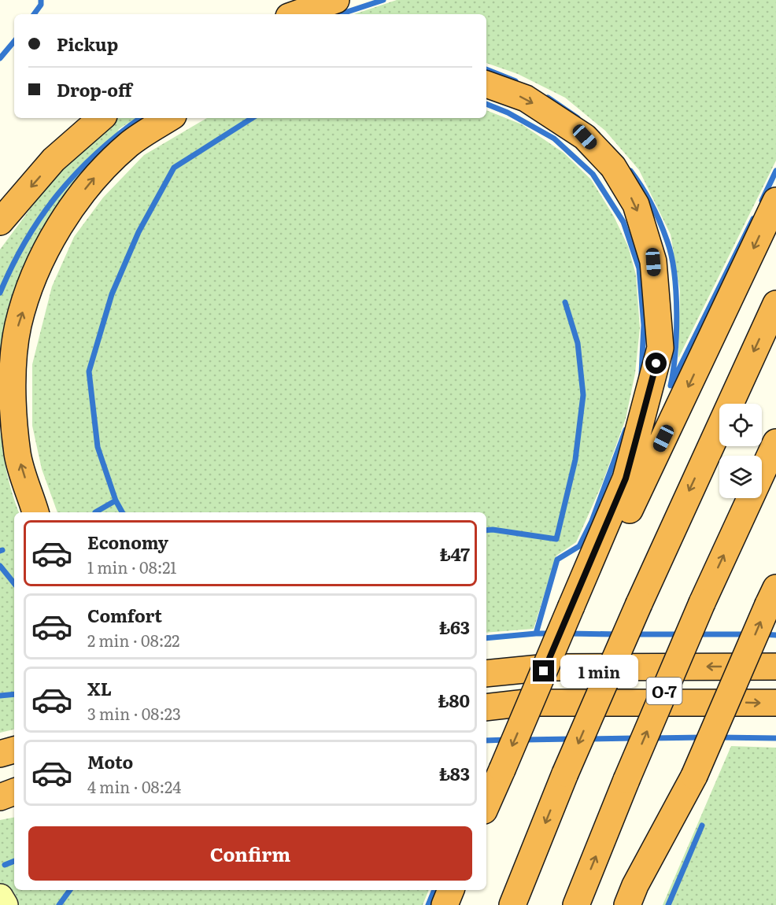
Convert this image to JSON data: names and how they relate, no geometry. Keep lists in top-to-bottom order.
{
  "streets": {
    "highway": ["O-7"]
  },
  "page": {
    "banner": ["Pickup", "Drop-off"],
    "list": [
      {
        "name": "Economy",
        "note": "1 min · 08:21",
        "value": "₺47"
      },
      {
        "name": "Comfort",
        "note": "2 min · 08:22",
        "value": "₺63"
      },
      {
        "name": "XL",
        "note": "3 min · 08:23",
        "value": "₺80"
      },
      {
        "name": "Moto",
        "note": "4 min · 08:24",
        "value": "₺83"
      }
    ],
    "bubble": "1 min",
    "buttons": "Confirm"
  }
}
